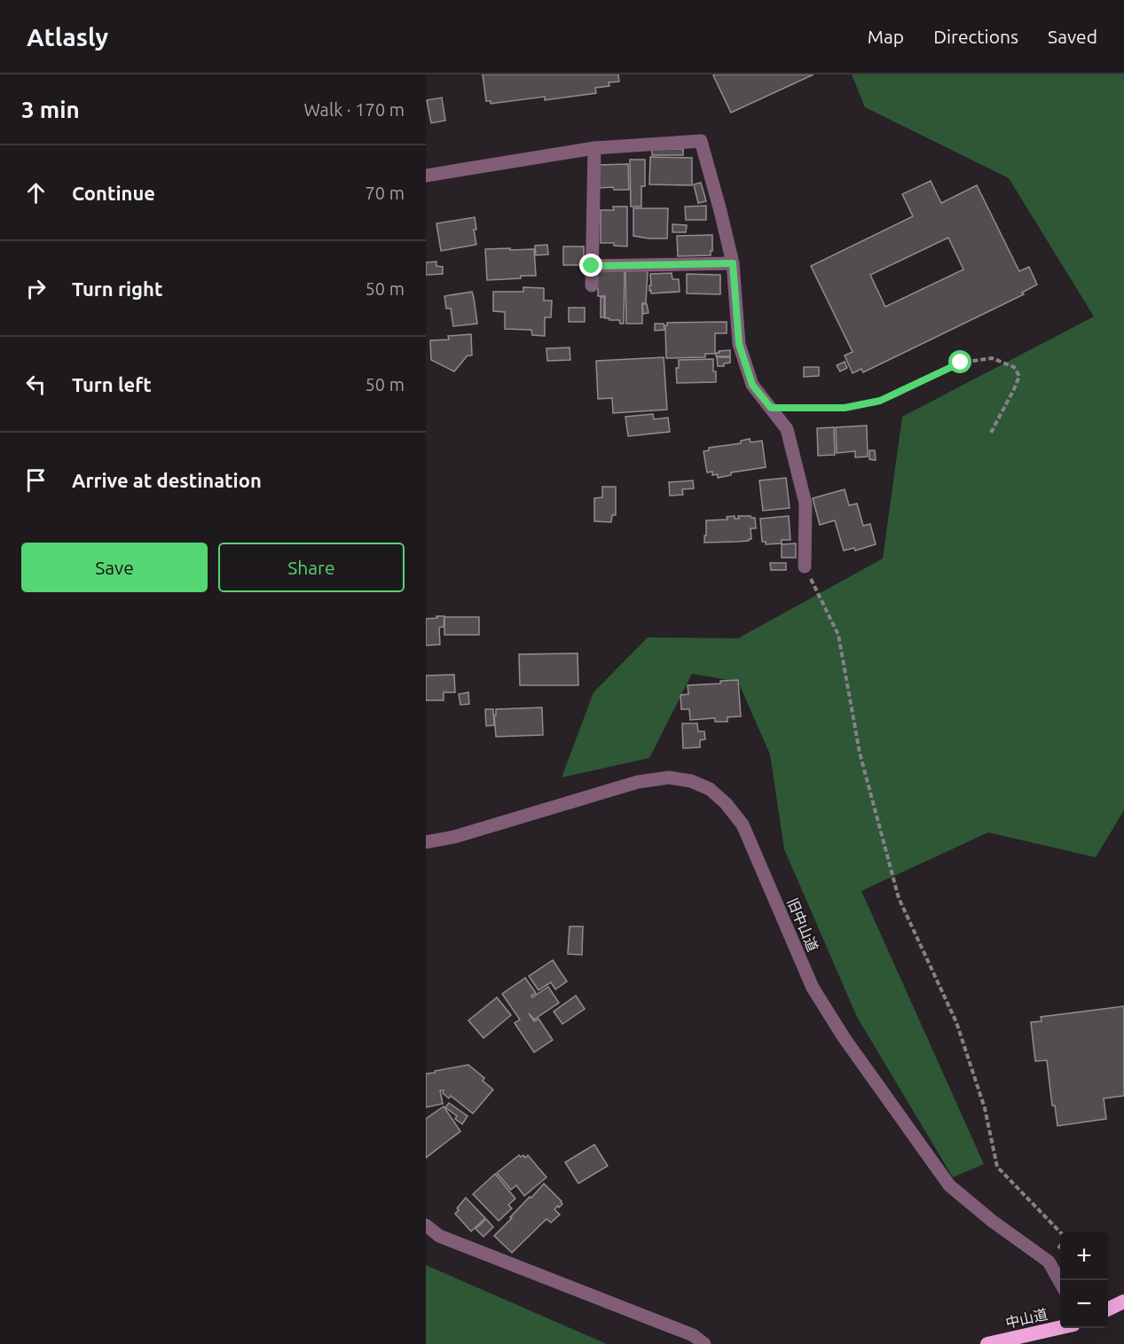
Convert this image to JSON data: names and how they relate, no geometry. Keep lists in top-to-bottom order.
{
  "streets": {
    "highway": ["中山道"],
    "street": ["旧中山道"]
  },
  "page": {
    "header": "Atlasly",
    "nav": ["Map", "Directions", "Saved"],
    "heading": ["3 min", "Walk · 170 m"],
    "list": [
      ["Continue", "70 m"],
      ["Turn right", "50 m"],
      ["Turn left", "50 m"],
      "Arrive at destination"
    ],
    "buttons": ["Save", "Share"],
    "map_buttons": ["+", "−"]
  }
}
